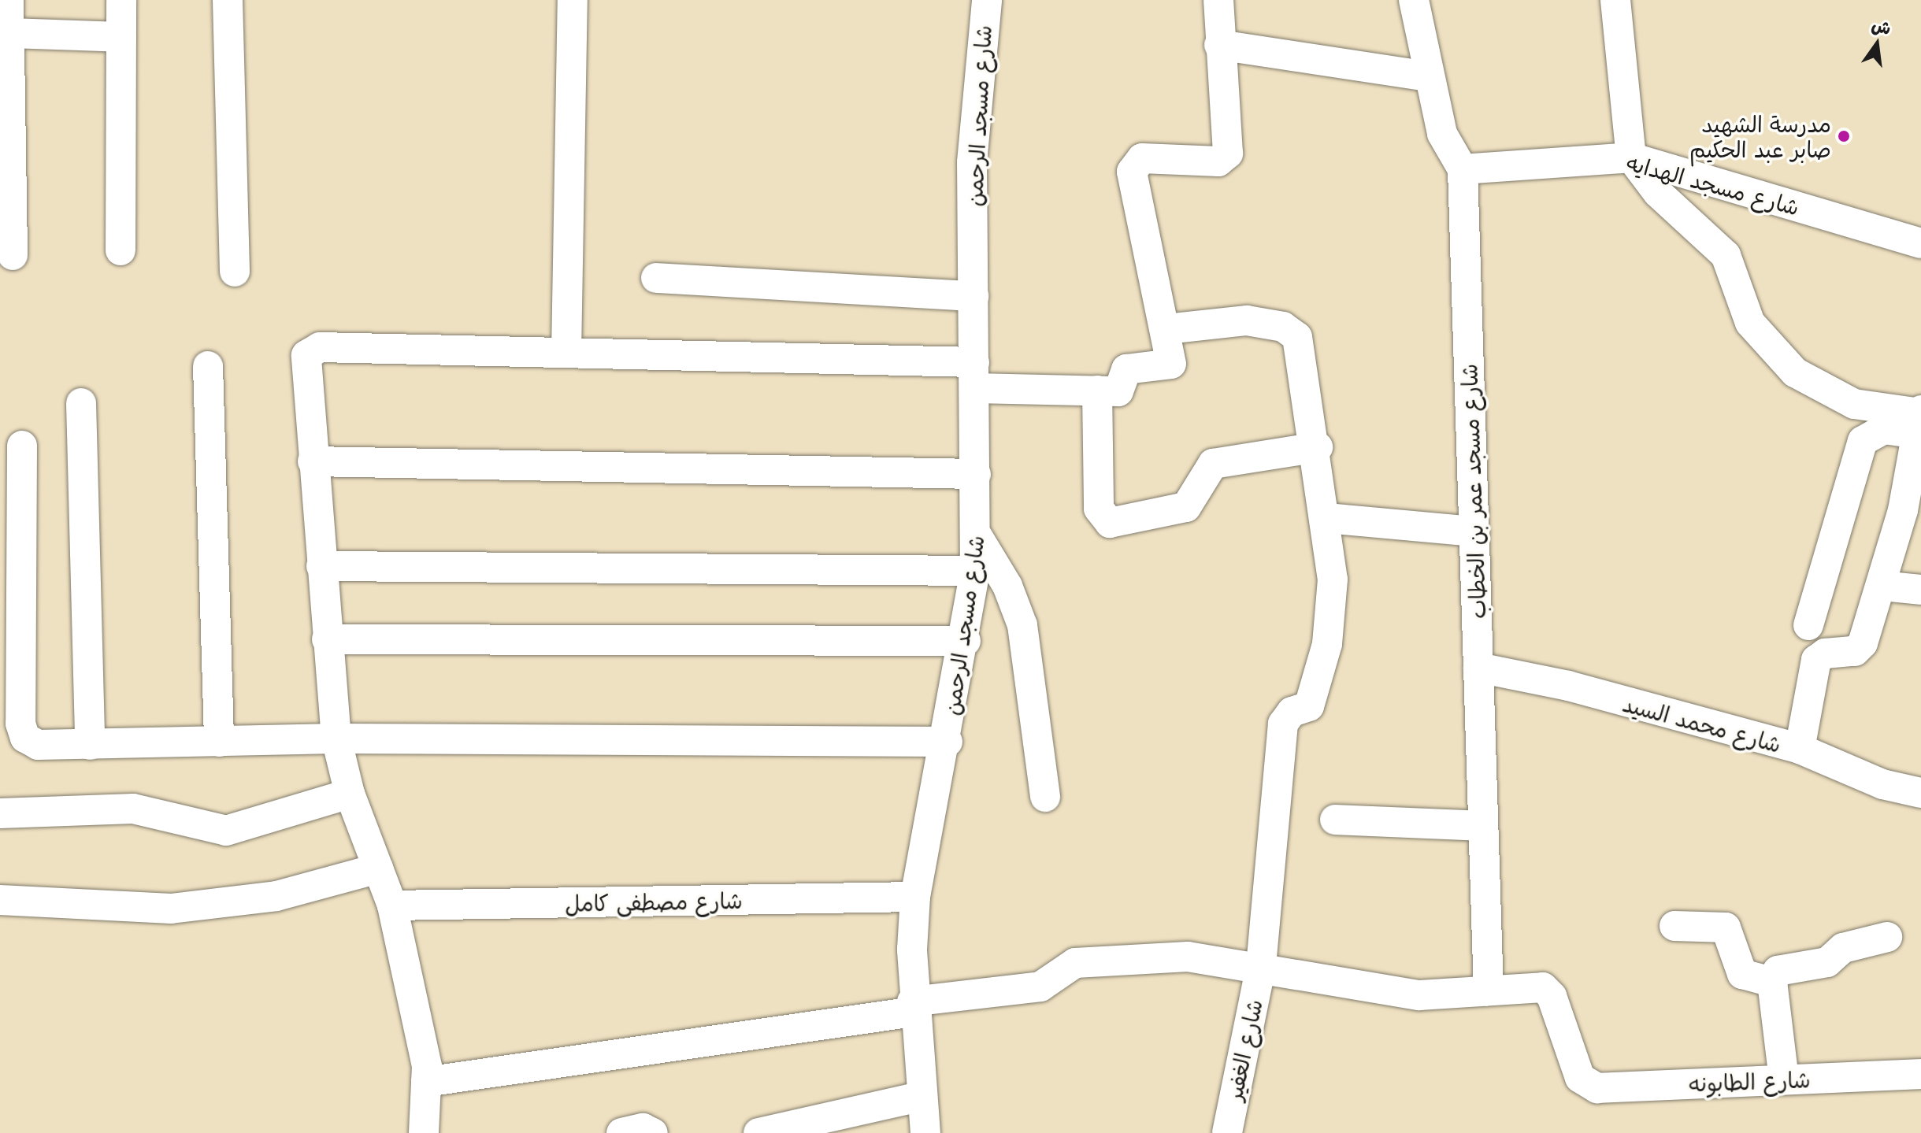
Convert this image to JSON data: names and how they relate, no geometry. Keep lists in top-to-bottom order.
{
  "streets": {
    "street": [
      "شارع مسجد الرحمن",
      "شارع مسجد الهدايه",
      "شارع مسجد عمر بن الخطاب",
      "شارع محمد السيد",
      "شارع مصطفى كامل",
      "شارع الغفير",
      "شارع الطابونه"
    ]
  },
  "crossings": [
    ["شارع مسجد الرحمن", "شارع مصطفى كامل"],
    ["شارع مسجد الهدايه", "شارع مسجد عمر بن الخطاب"],
    ["شارع مسجد عمر بن الخطاب", "شارع محمد السيد"],
    ["شارع مسجد عمر بن الخطاب", "شارع الطابونه"]
  ],
  "places": ["مدرسة الشهيد صابر عبد الحكيم"],
  "north": "top"
}
